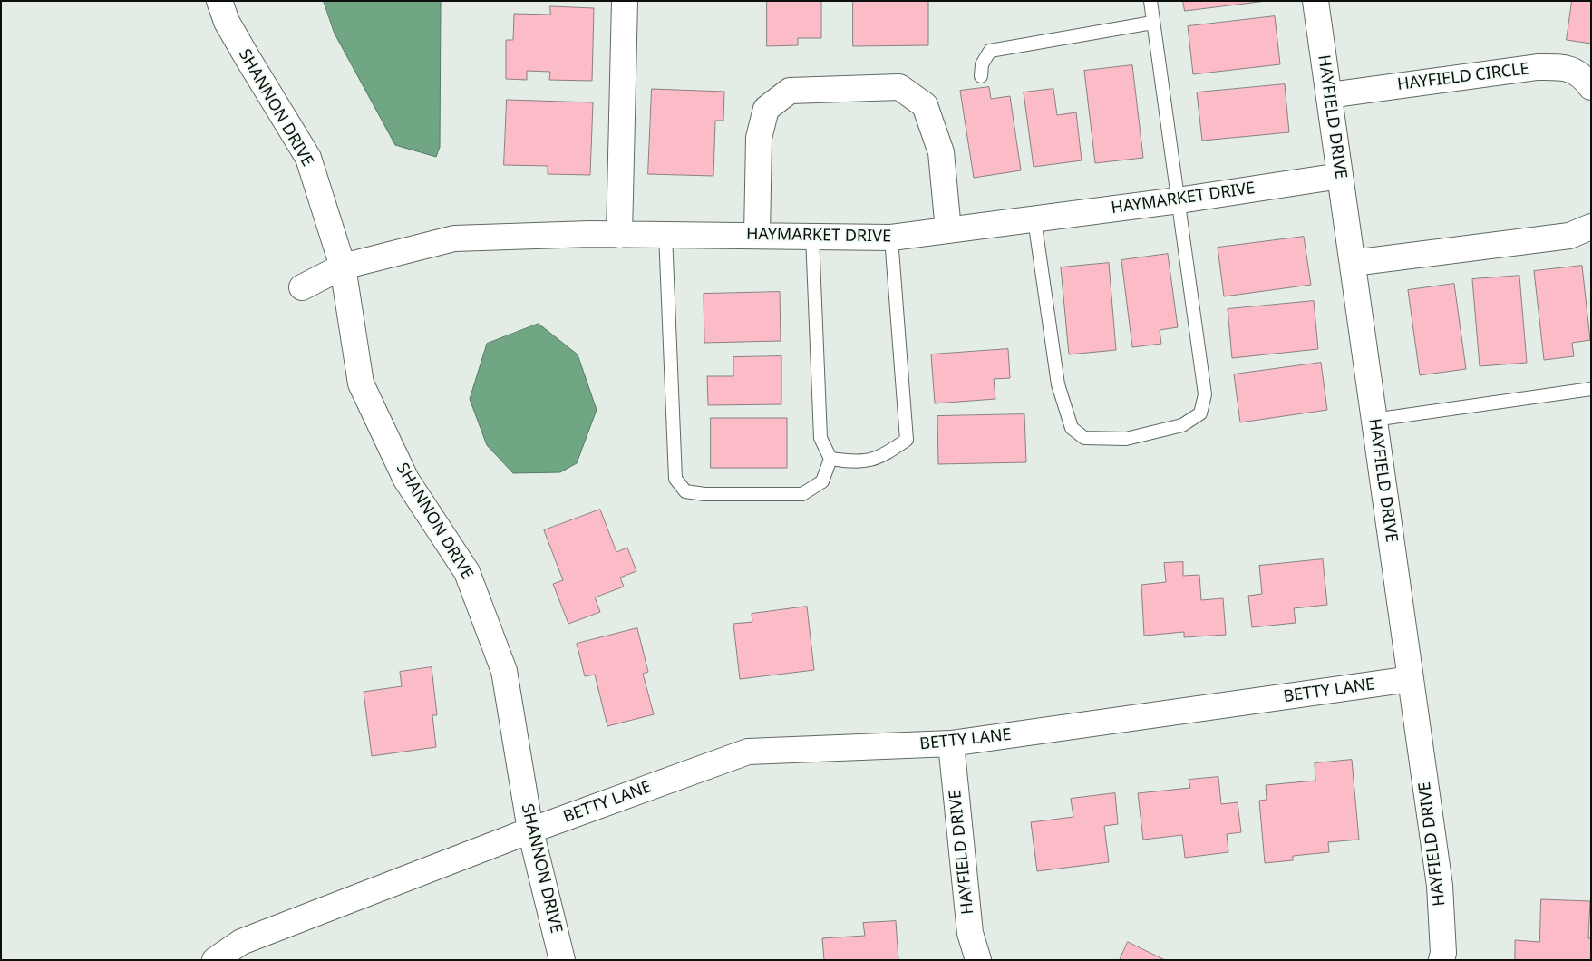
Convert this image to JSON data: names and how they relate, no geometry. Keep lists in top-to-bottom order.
{
  "streets": {
    "street": [
      "HAYFIELD CIRCLE",
      "SHANNON DRIVE",
      "HAYFIELD DRIVE",
      "HAYMARKET DRIVE",
      "BETTY LANE"
    ]
  },
  "crossings": [
    ["HAYFIELD CIRCLE", "HAYFIELD DRIVE"],
    ["SHANNON DRIVE", "HAYMARKET DRIVE"],
    ["SHANNON DRIVE", "BETTY LANE"],
    ["HAYFIELD DRIVE", "HAYMARKET DRIVE"],
    ["HAYFIELD DRIVE", "BETTY LANE"]
  ]
}
